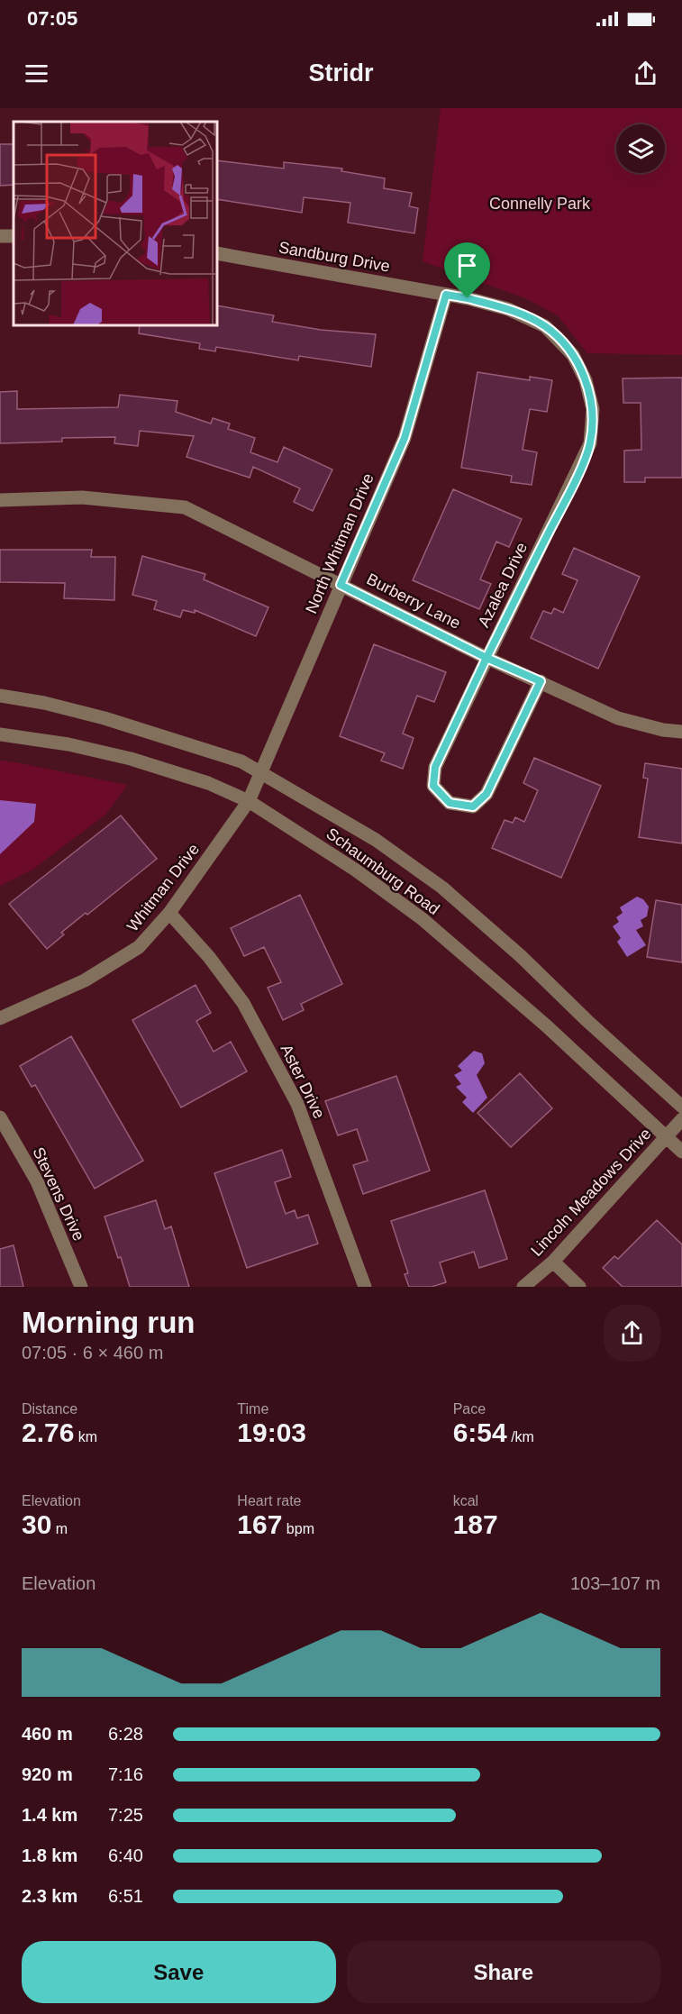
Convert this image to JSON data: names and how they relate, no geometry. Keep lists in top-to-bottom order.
{
  "streets": {
    "street": [
      "Sandburg Drive",
      "North Whitman Drive",
      "Azalea Drive",
      "Burberry Lane",
      "Schaumburg Road",
      "Whitman Drive",
      "Aster Drive",
      "Lincoln Meadows Drive",
      "Stevens Drive"
    ]
  },
  "crossings": [
    ["Sandburg Drive", "North Whitman Drive"],
    ["Sandburg Drive", "Azalea Drive"],
    ["North Whitman Drive", "Azalea Drive"],
    ["North Whitman Drive", "Burberry Lane"],
    ["North Whitman Drive", "Schaumburg Road"],
    ["North Whitman Drive", "Whitman Drive"],
    ["Azalea Drive", "Burberry Lane"],
    ["Schaumburg Road", "Whitman Drive"],
    ["Schaumburg Road", "Lincoln Meadows Drive"],
    ["Whitman Drive", "Aster Drive"]
  ],
  "parks": ["Connelly Park"],
  "page": {
    "status": "07:05",
    "header": "Stridr",
    "heading": ["Morning run", "07:05 · 6 × 460 m"],
    "stats": [
      ["Distance", "2.76 km"],
      ["Time", "19:03"],
      ["Pace", "6:54 /km"],
      ["Elevation", "30 m"],
      ["Heart rate", "167 bpm"],
      ["kcal", "187"]
    ],
    "chart": ["Elevation", "103–107 m"],
    "list": [
      {
        "name": "460 m",
        "note": "6:28"
      },
      {
        "name": "920 m",
        "note": "7:16"
      },
      {
        "name": "1.4 km",
        "note": "7:25"
      },
      {
        "name": "1.8 km",
        "note": "6:40"
      },
      {
        "name": "2.3 km",
        "note": "6:51"
      }
    ],
    "buttons": ["Save", "Share"]
  }
}
